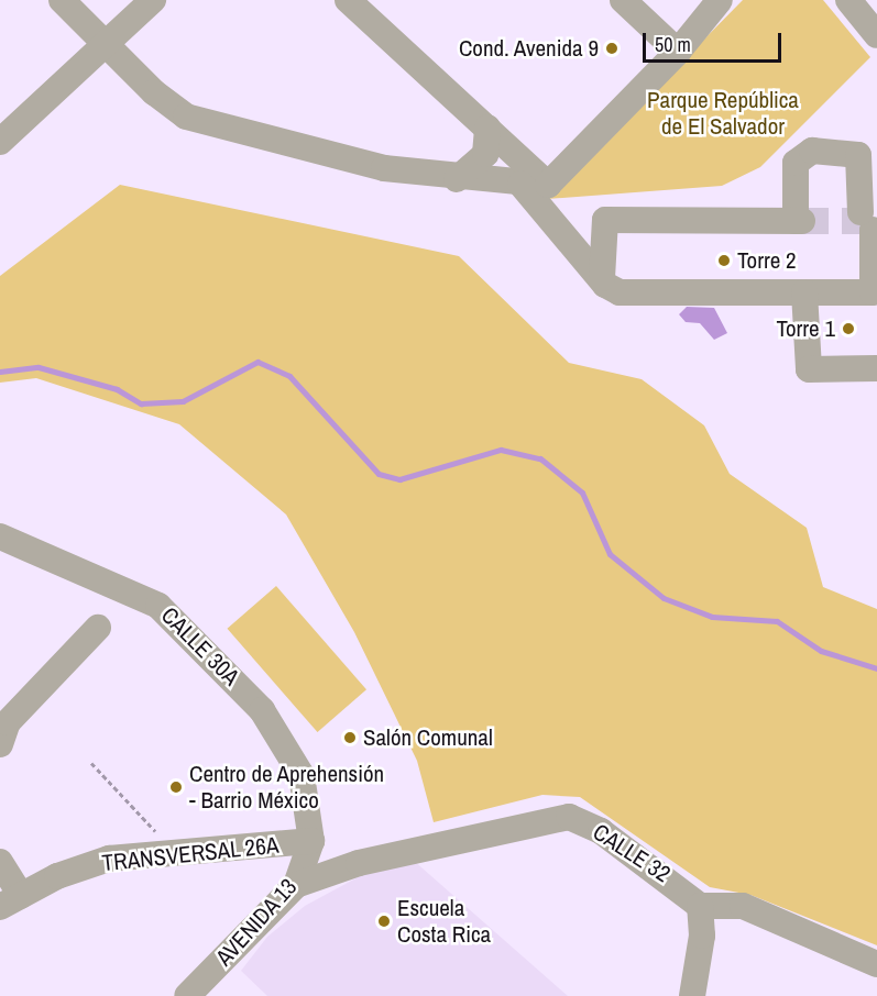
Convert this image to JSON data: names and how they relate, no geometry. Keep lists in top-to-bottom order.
{
  "streets": {
    "street": [
      "CALLE 30A",
      "CALLE 32",
      "TRANSVERSAL 26A",
      "AVENIDA 13"
    ]
  },
  "crossings": [
    ["CALLE 30A", "TRANSVERSAL 26A"],
    ["CALLE 30A", "AVENIDA 13"],
    ["CALLE 32", "AVENIDA 13"],
    ["TRANSVERSAL 26A", "AVENIDA 13"]
  ],
  "parks": ["Parque República de El Salvador"],
  "places": [
    "Cond. Avenida 9",
    "Torre 2",
    "Torre 1",
    "Salón Comunal",
    "Centro de Aprehensión - Barrio México",
    "Escuela Costa Rica"
  ],
  "scale_bar": "50 m"
}
